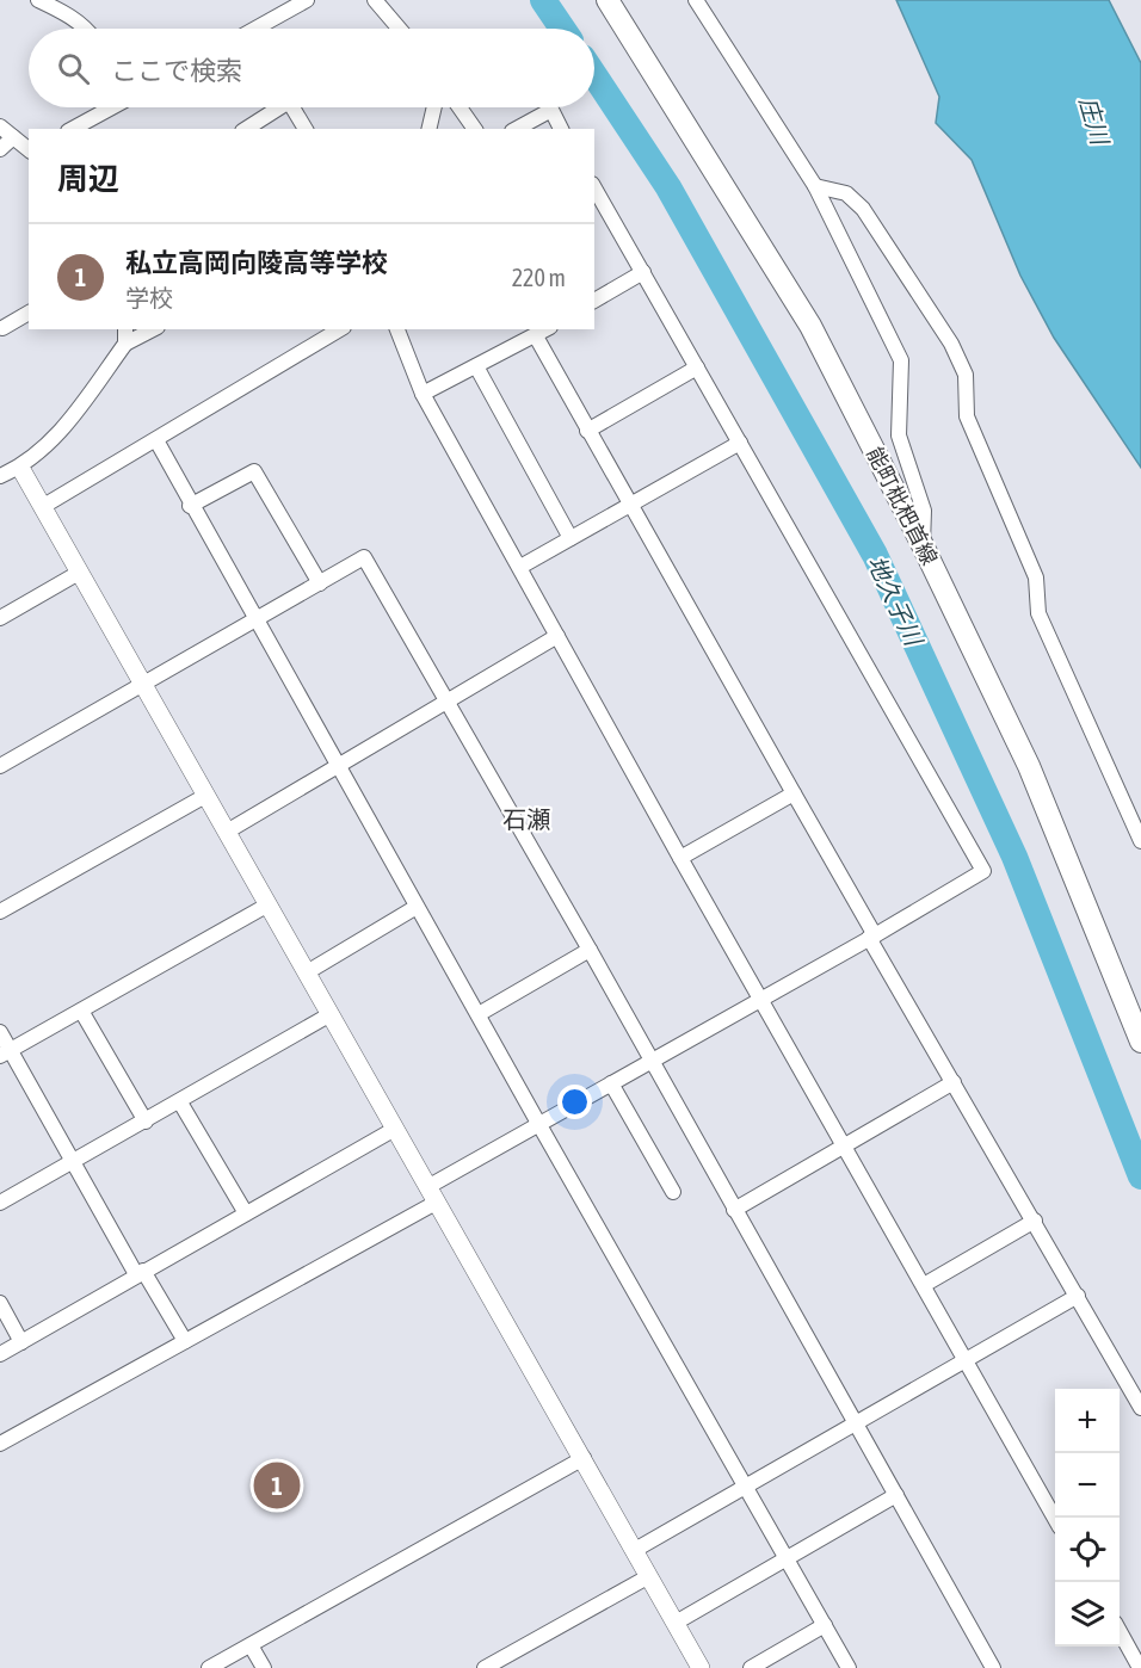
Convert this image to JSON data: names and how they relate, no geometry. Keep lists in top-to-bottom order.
{
  "streets": {
    "main road": ["能町枇杷首線"]
  },
  "districts": ["石瀬"],
  "water": ["庄川", "地久子川"],
  "page": {
    "search": "ここで検索",
    "heading": "周辺",
    "list": [
      {
        "mark": "1",
        "name": "私立高岡向陵高等学校",
        "note": "学校",
        "value": "220 m"
      }
    ],
    "map_buttons": ["+", "−"],
    "pins": "1"
  }
}
